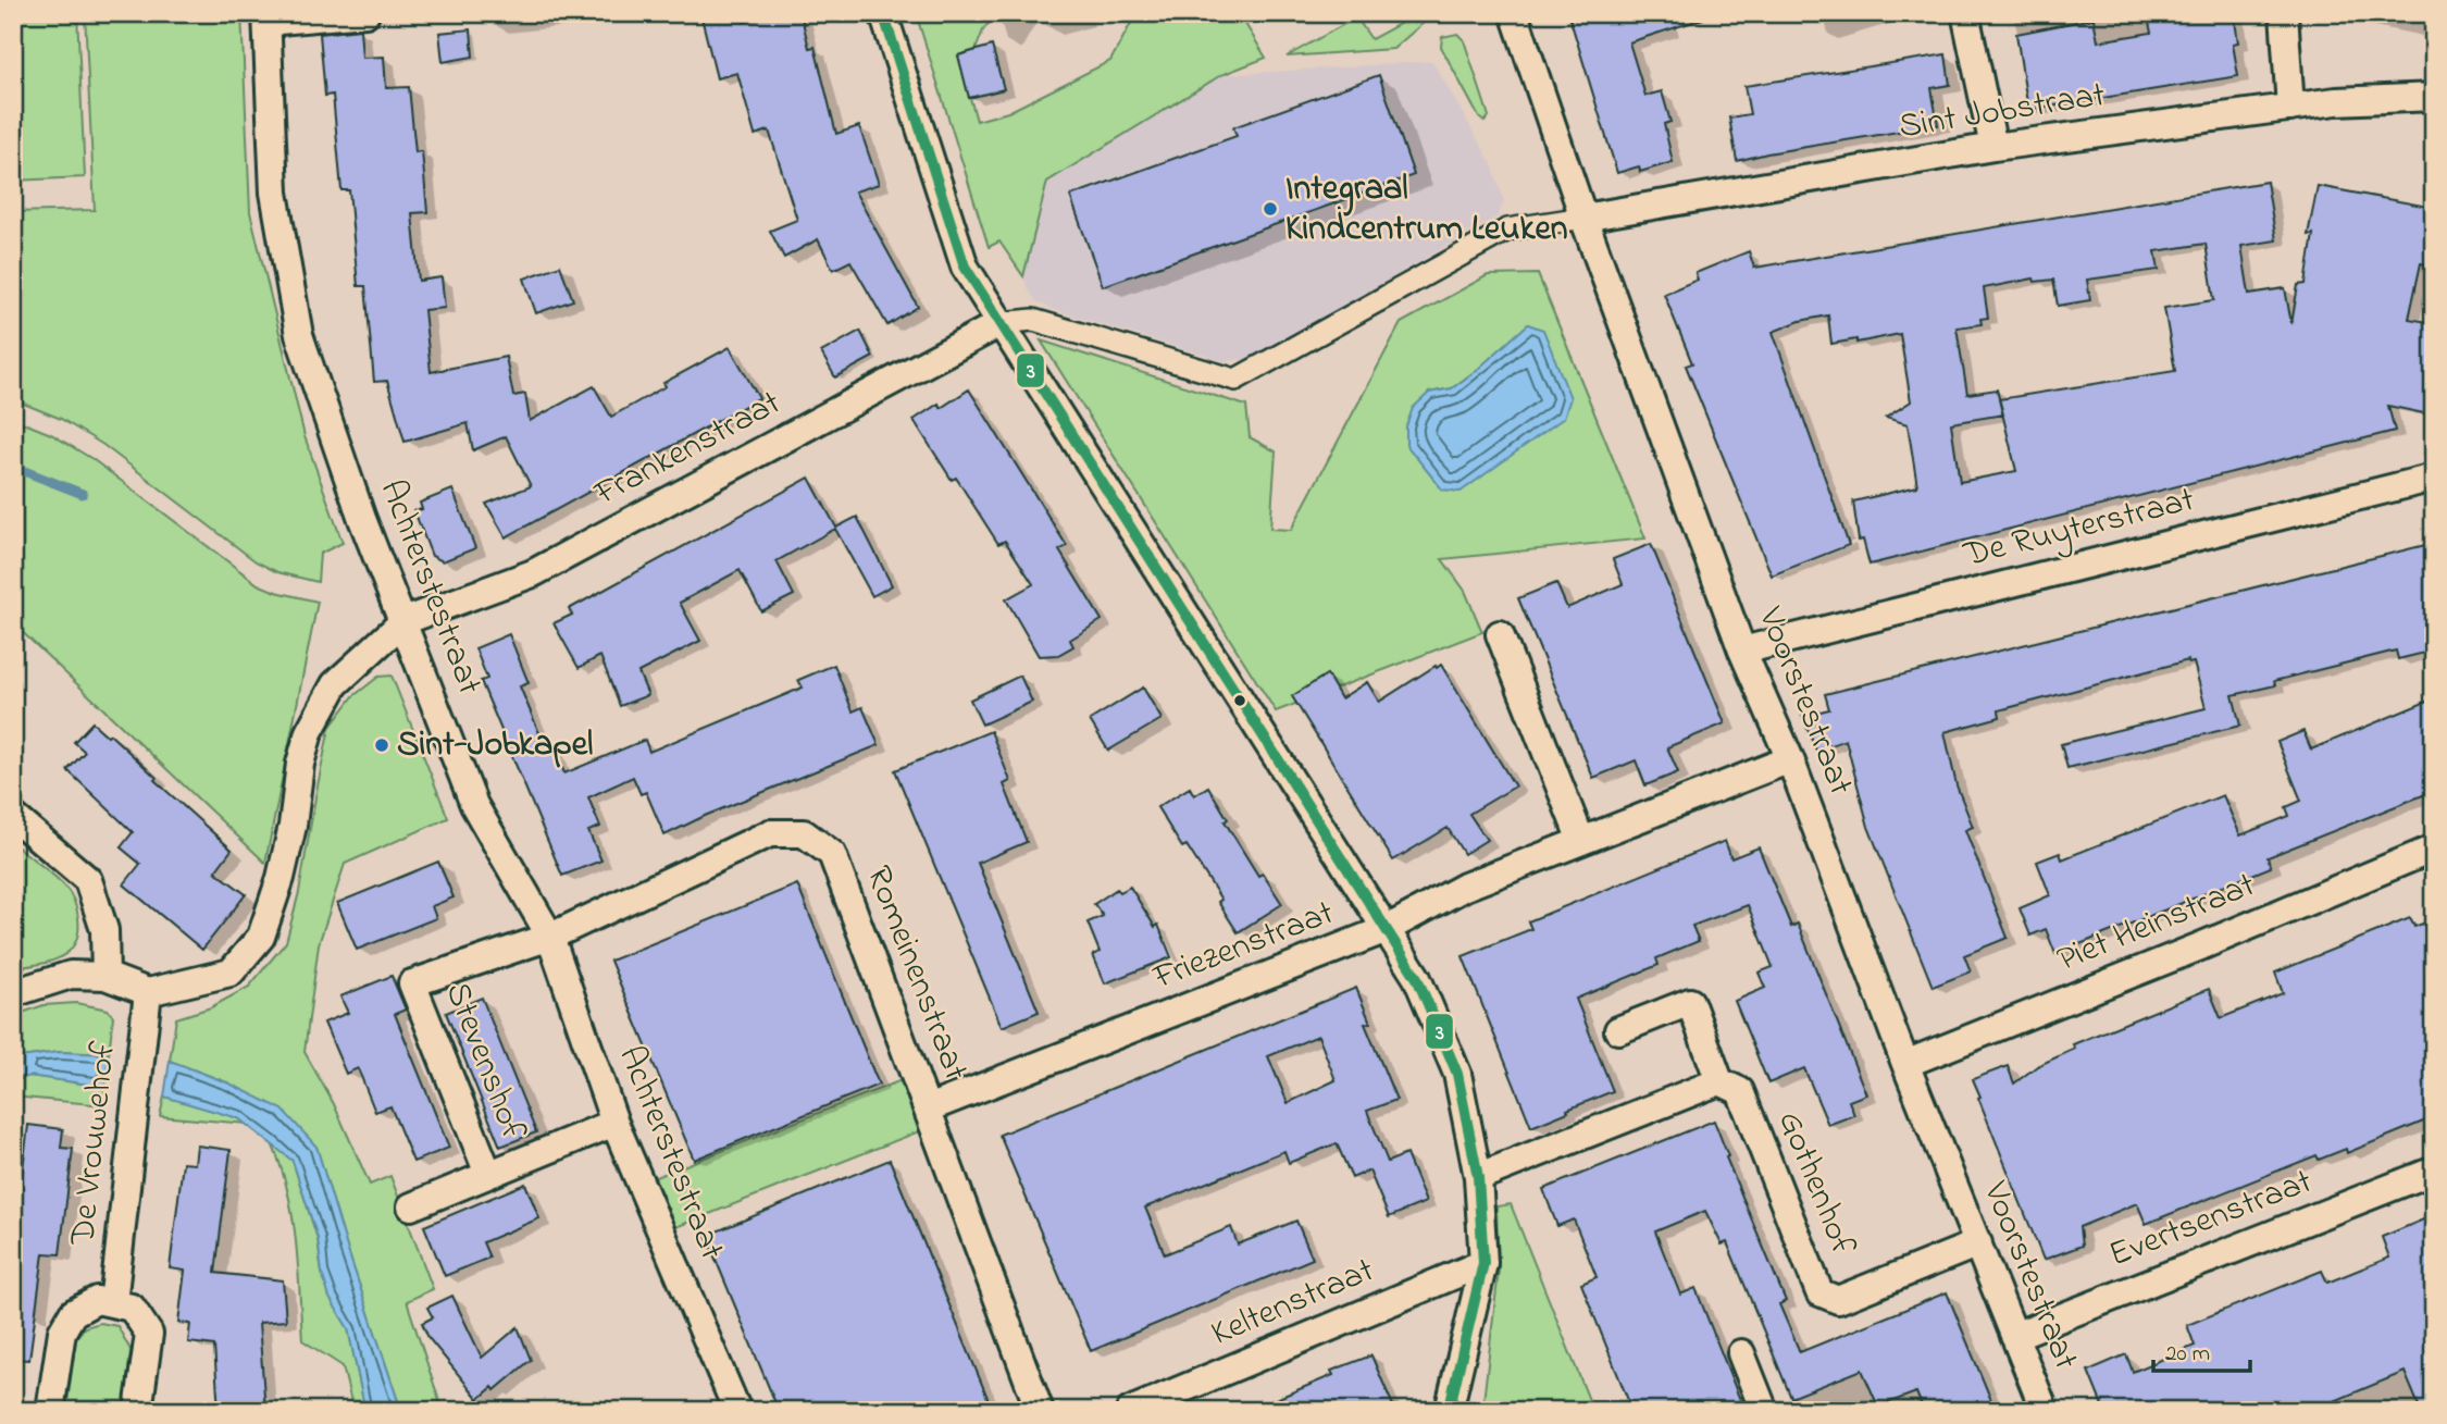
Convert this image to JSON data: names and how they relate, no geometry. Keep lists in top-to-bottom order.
{
  "streets": {
    "street": [
      "Sint Jobstraat",
      "Frankenstraat",
      "De Ruyterstraat",
      "Achterstestraat",
      "Voorstestraat",
      "Piet Heinstraat",
      "Friezenstraat",
      "Romeinenstraat",
      "Stevenshof",
      "De Vrouwehof",
      "Gothenhof",
      "Evertsenstraat",
      "Keltenstraat"
    ]
  },
  "crossings": [
    ["Sint Jobstraat", "Voorstestraat"],
    ["Frankenstraat", "Achterstestraat"],
    ["De Ruyterstraat", "Voorstestraat"],
    ["Achterstestraat", "Romeinenstraat"],
    ["Achterstestraat", "Stevenshof"],
    ["Voorstestraat", "Piet Heinstraat"],
    ["Voorstestraat", "Friezenstraat"],
    ["Voorstestraat", "Gothenhof"],
    ["Voorstestraat", "Evertsenstraat"],
    ["Friezenstraat", "Romeinenstraat"],
    ["Romeinenstraat", "Stevenshof"]
  ],
  "places": ["Integraal Kindcentrum Leuken", "Sint-Jobkapel"],
  "lines": ["transit line 3"],
  "scale_bar": "20 m"
}
